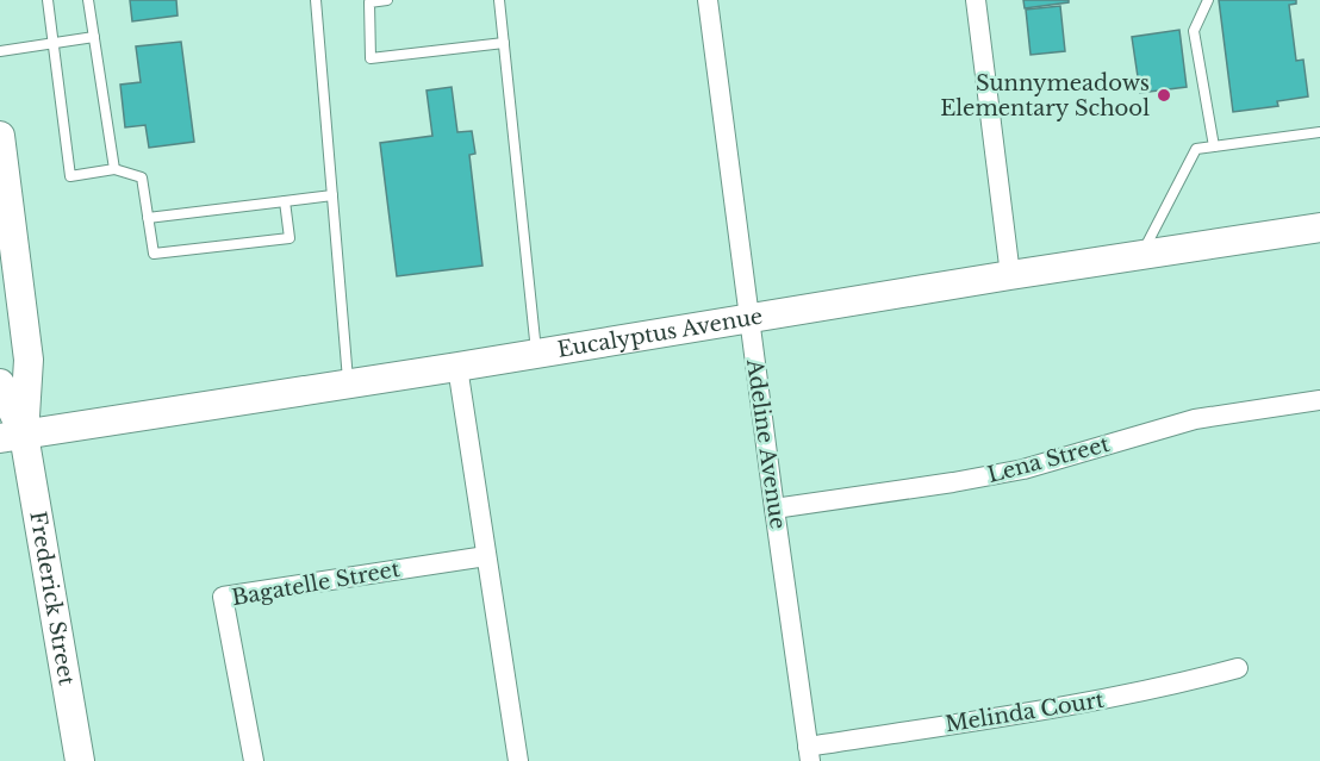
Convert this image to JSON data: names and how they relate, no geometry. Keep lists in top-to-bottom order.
{
  "streets": {
    "street": [
      "Eucalyptus Avenue",
      "Adeline Avenue",
      "Lena Street",
      "Bagatelle Street",
      "Frederick Street",
      "Melinda Court"
    ]
  },
  "crossings": [
    ["Eucalyptus Avenue", "Adeline Avenue"],
    ["Eucalyptus Avenue", "Frederick Street"],
    ["Adeline Avenue", "Lena Street"],
    ["Adeline Avenue", "Melinda Court"]
  ],
  "places": ["Sunnymeadows Elementary School"]
}
